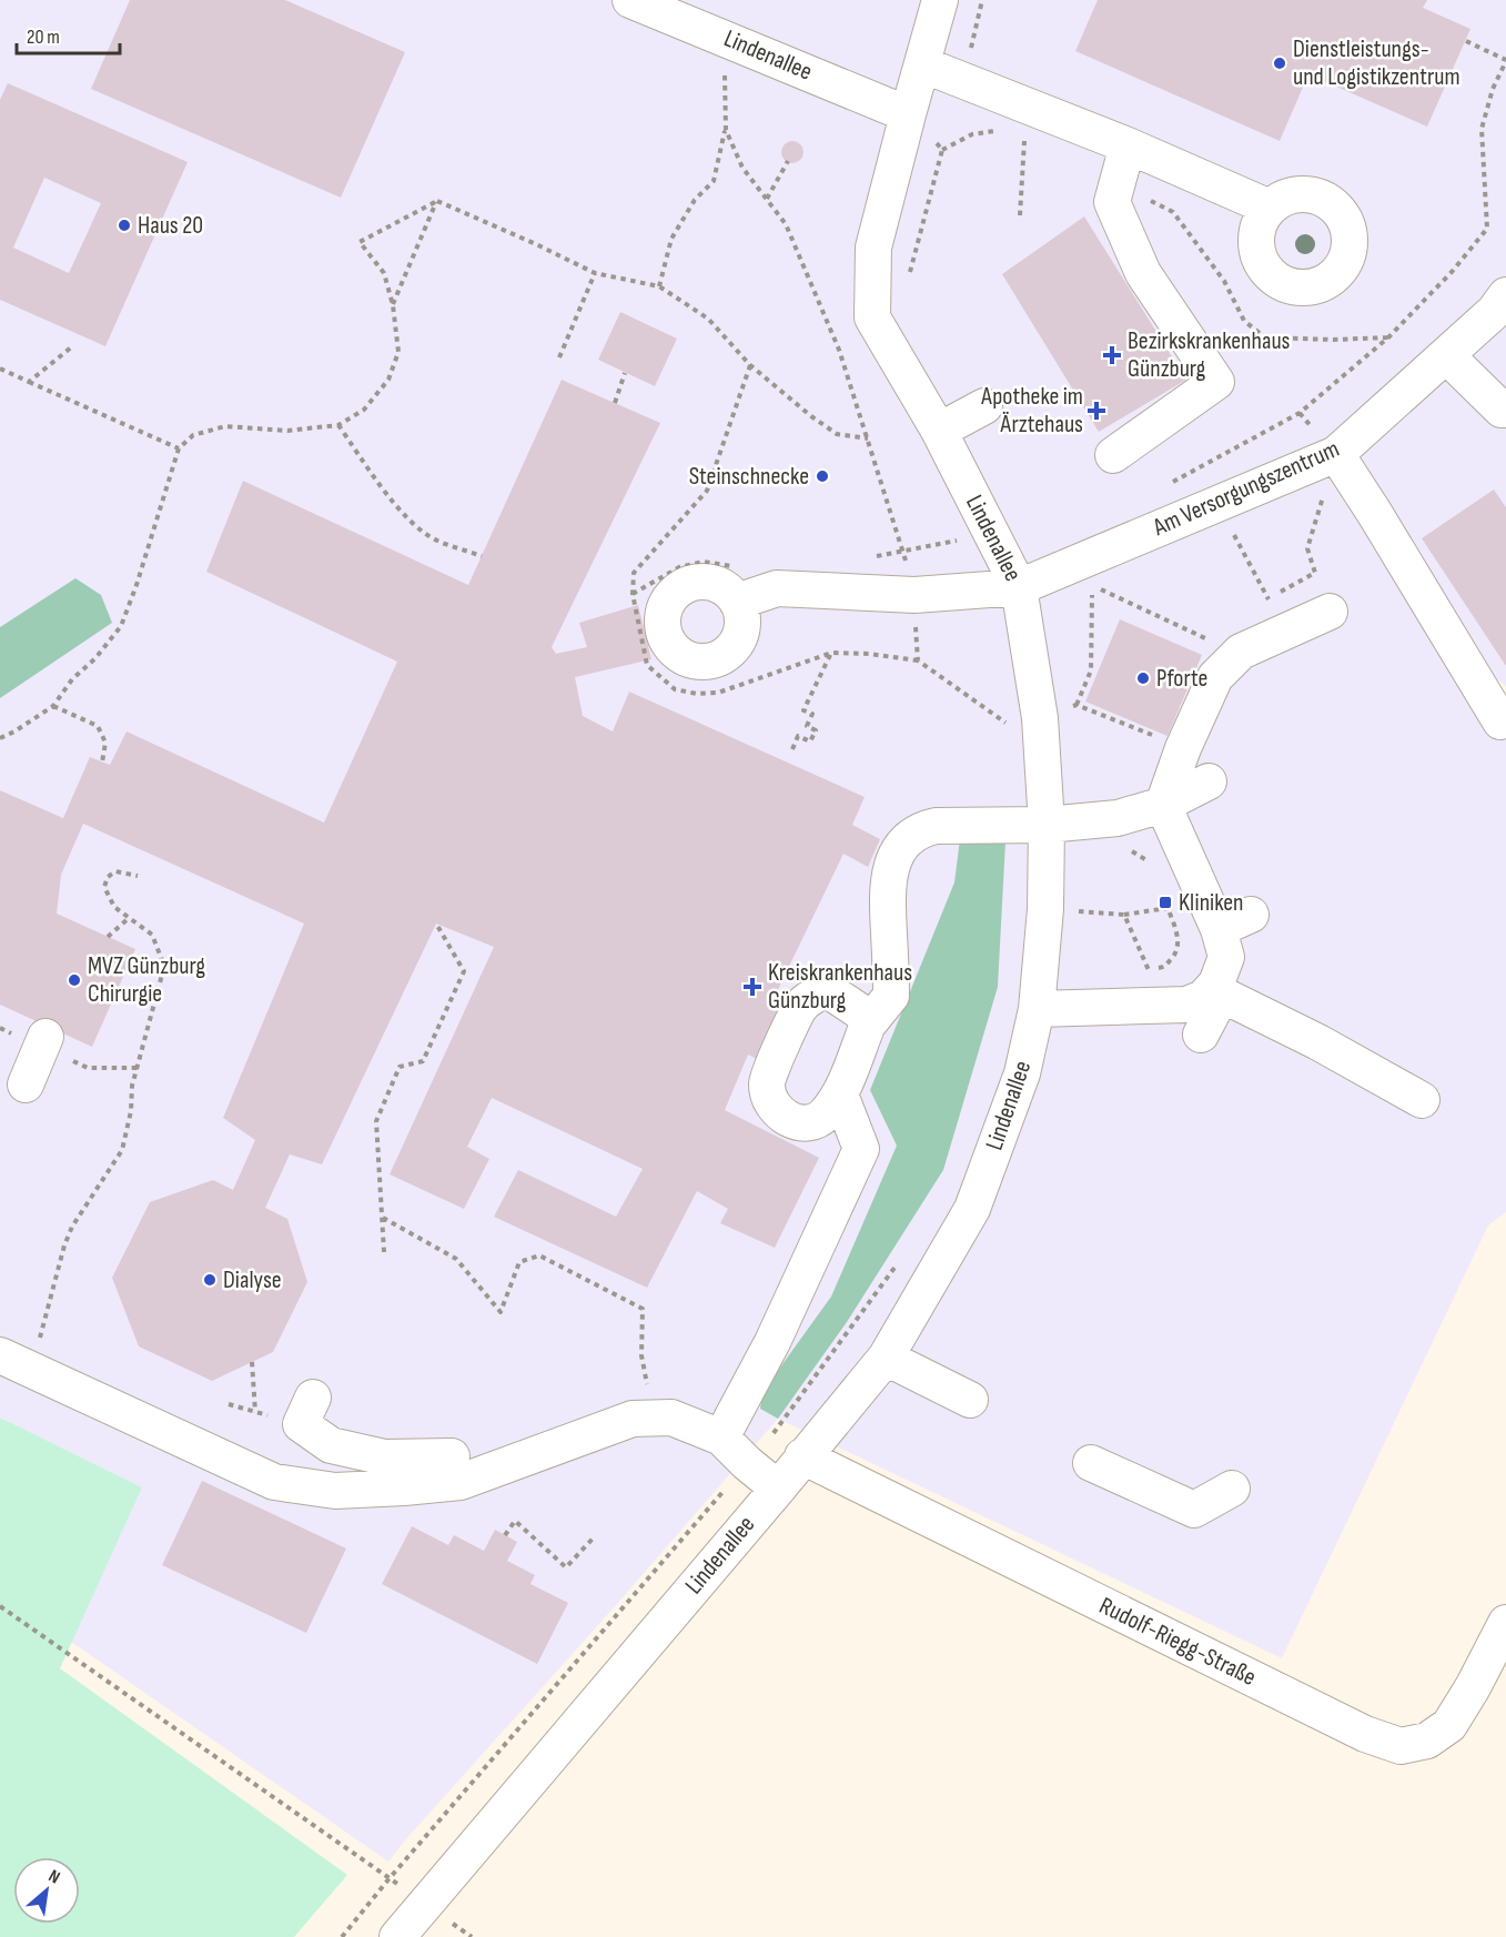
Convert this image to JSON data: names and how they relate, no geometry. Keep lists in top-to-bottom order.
{
  "streets": {
    "street": ["Lindenallee", "Am Versorgungszentrum", "Rudolf-Riegg-Straße"]
  },
  "crossings": [
    ["Lindenallee", "Am Versorgungszentrum"],
    ["Lindenallee", "Rudolf-Riegg-Straße"]
  ],
  "places": {
    "other": [
      "Dienstleistungs- und Logistikzentrum",
      "Haus 20",
      "Steinschnecke",
      "Pforte",
      "MVZ Günzburg Chirurgie",
      "Dialyse"
    ],
    "health": ["Bezirkskrankenhaus Günzburg", "Apotheke im Ärztehaus", "Kreiskrankenhaus Günzburg"],
    "transit": ["Kliniken"]
  },
  "scale_bar": "20 m",
  "north": "top right"
}
